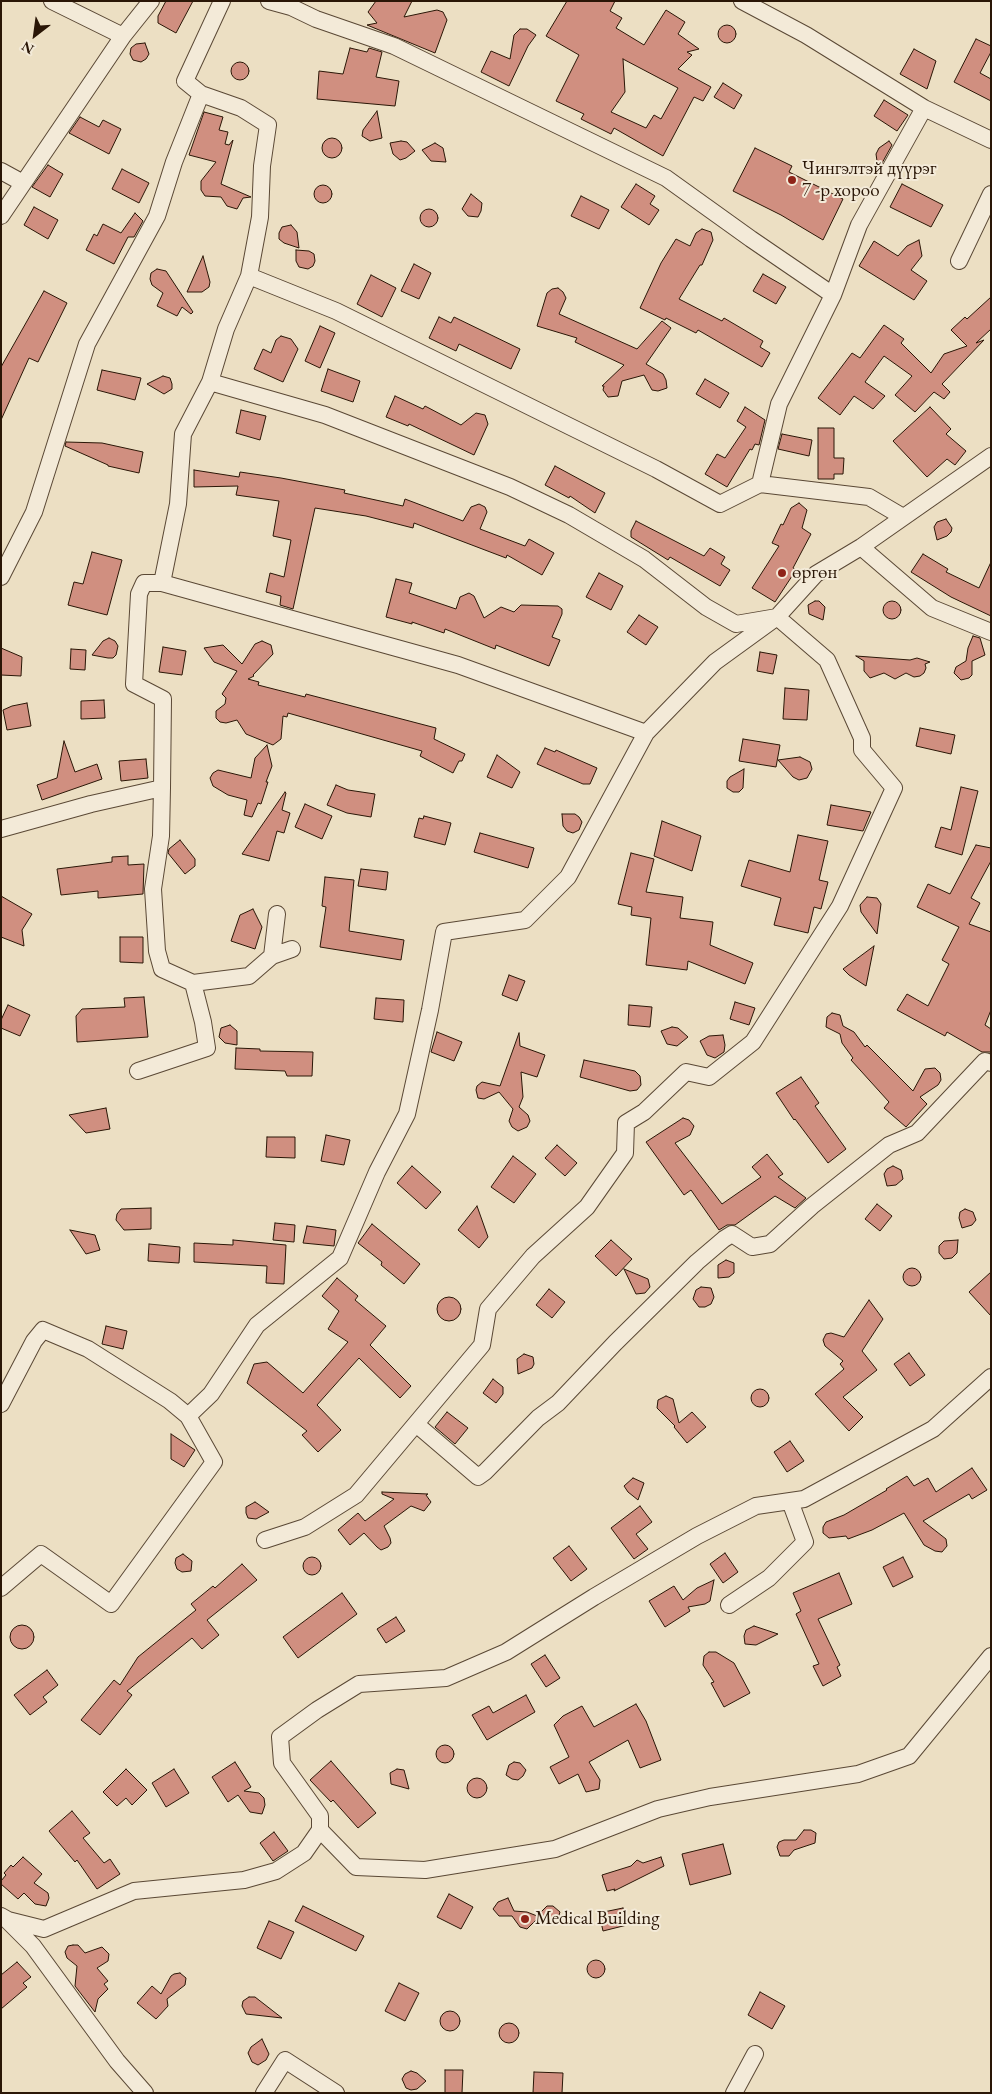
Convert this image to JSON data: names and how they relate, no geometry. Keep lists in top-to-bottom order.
{
  "places": ["Чингэлтэй дүүрэг 7 -р хороо", "өргөн", "Medical Building"],
  "north": "bottom left"
}
